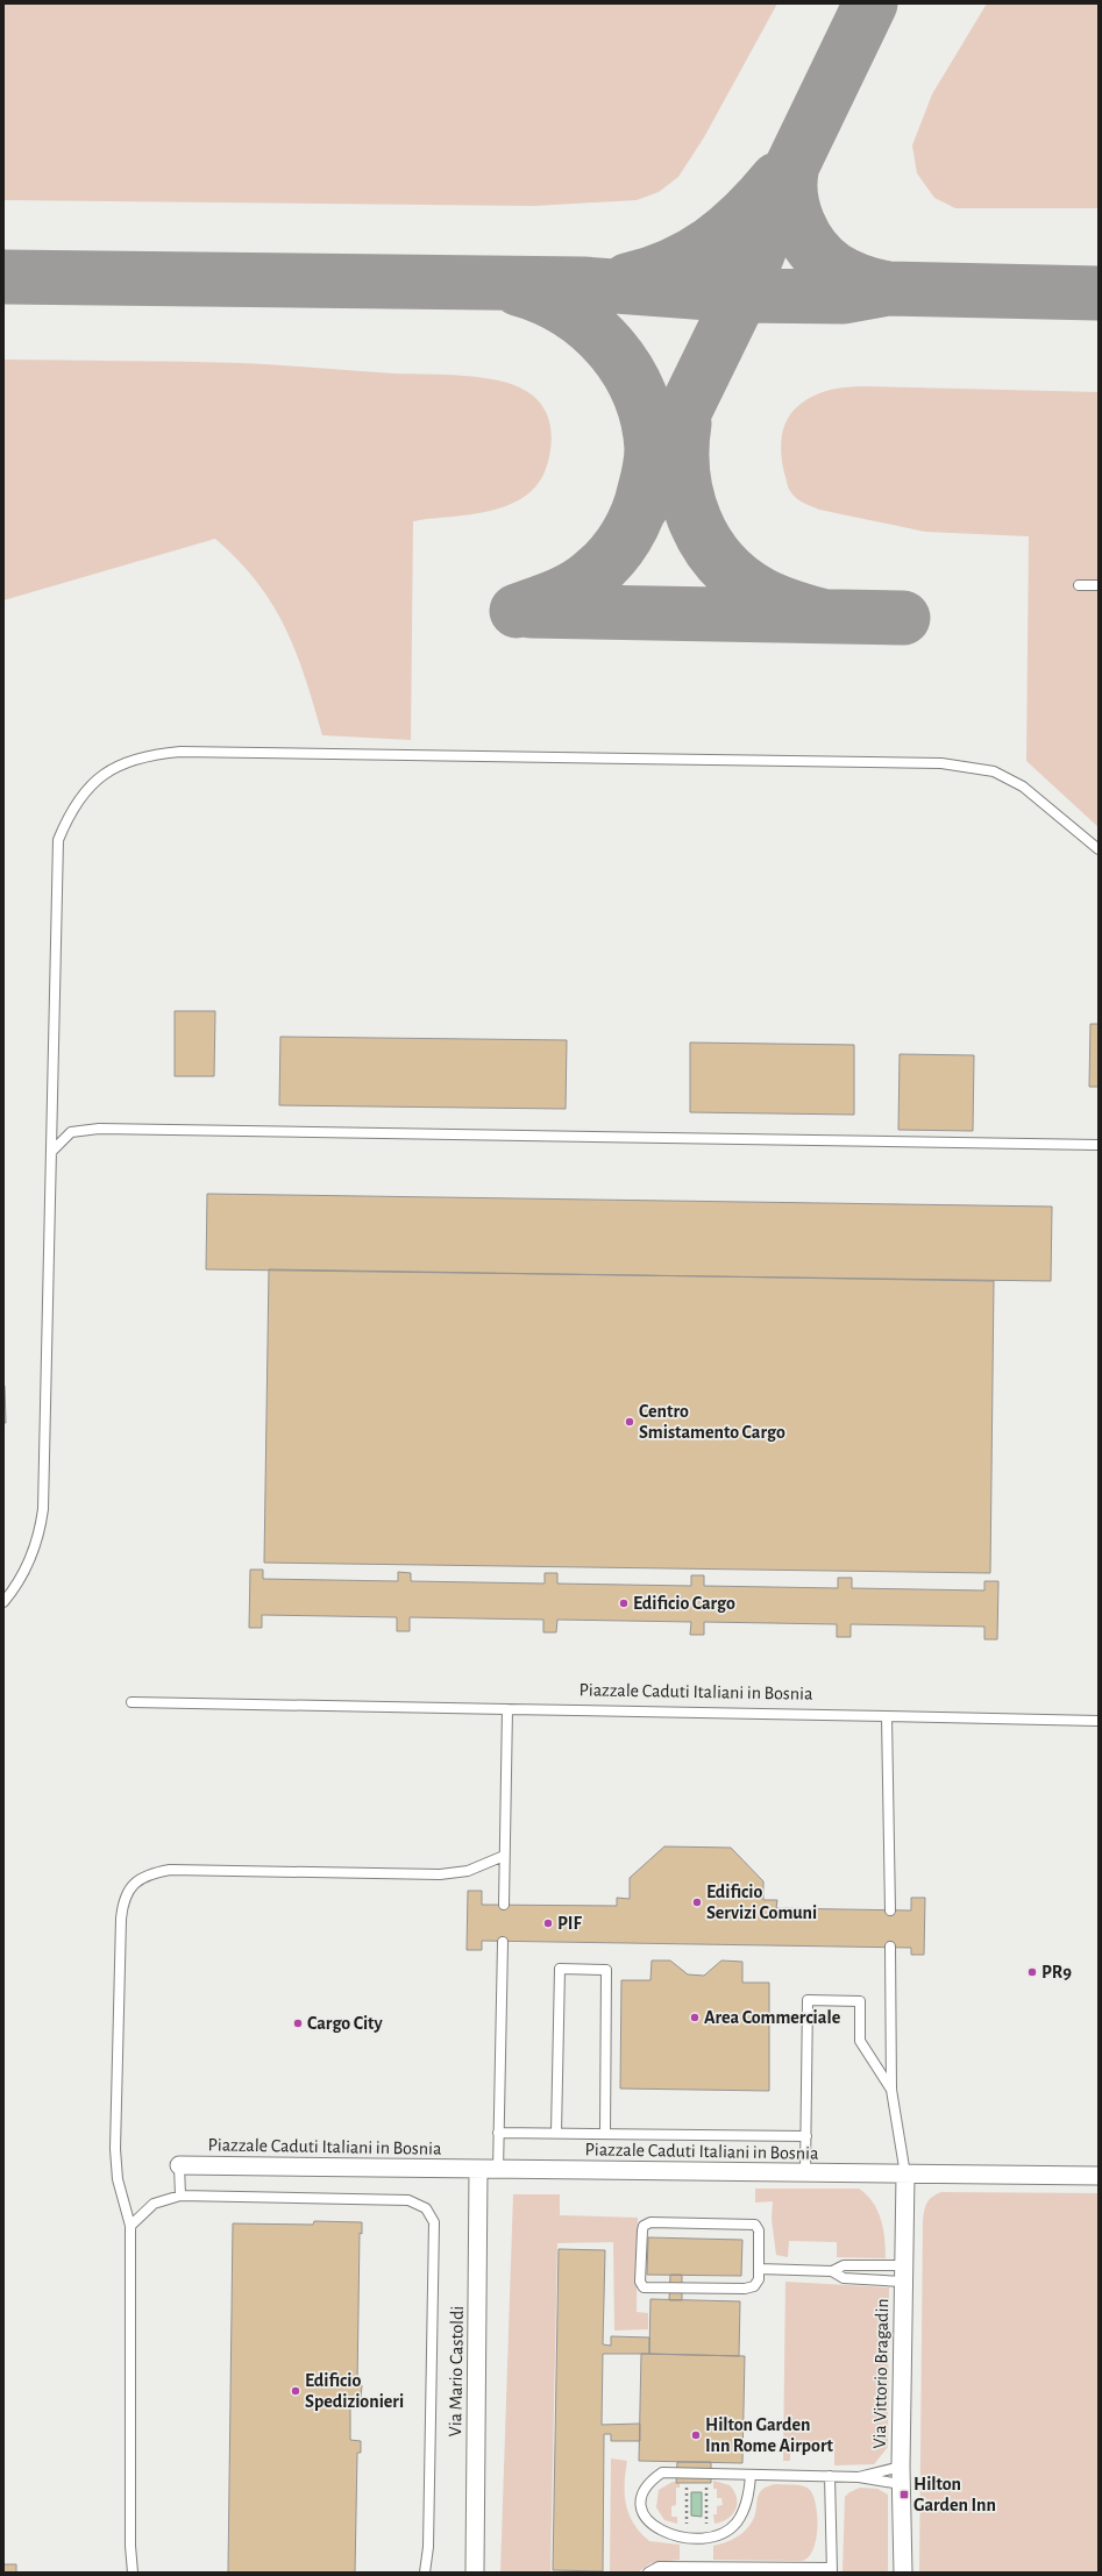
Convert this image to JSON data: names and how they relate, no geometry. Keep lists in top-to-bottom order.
{
  "streets": {
    "street": ["Piazzale Caduti Italiani in Bosnia", "Via Mario Castoldi", "Via Vittorio Bragadin"]
  },
  "crossings": [
    ["Piazzale Caduti Italiani in Bosnia", "Via Mario Castoldi"],
    ["Piazzale Caduti Italiani in Bosnia", "Via Vittorio Bragadin"]
  ],
  "places": {
    "other": [
      "Centro Smistamento Cargo",
      "Edificio Cargo",
      "Edificio Servizi Comuni",
      "PIF",
      "PR9",
      "Area Commerciale",
      "Cargo City",
      "Edificio Spedizionieri",
      "Hilton Garden Inn Rome Airport"
    ],
    "transit": ["Hilton Garden Inn"]
  }
}
